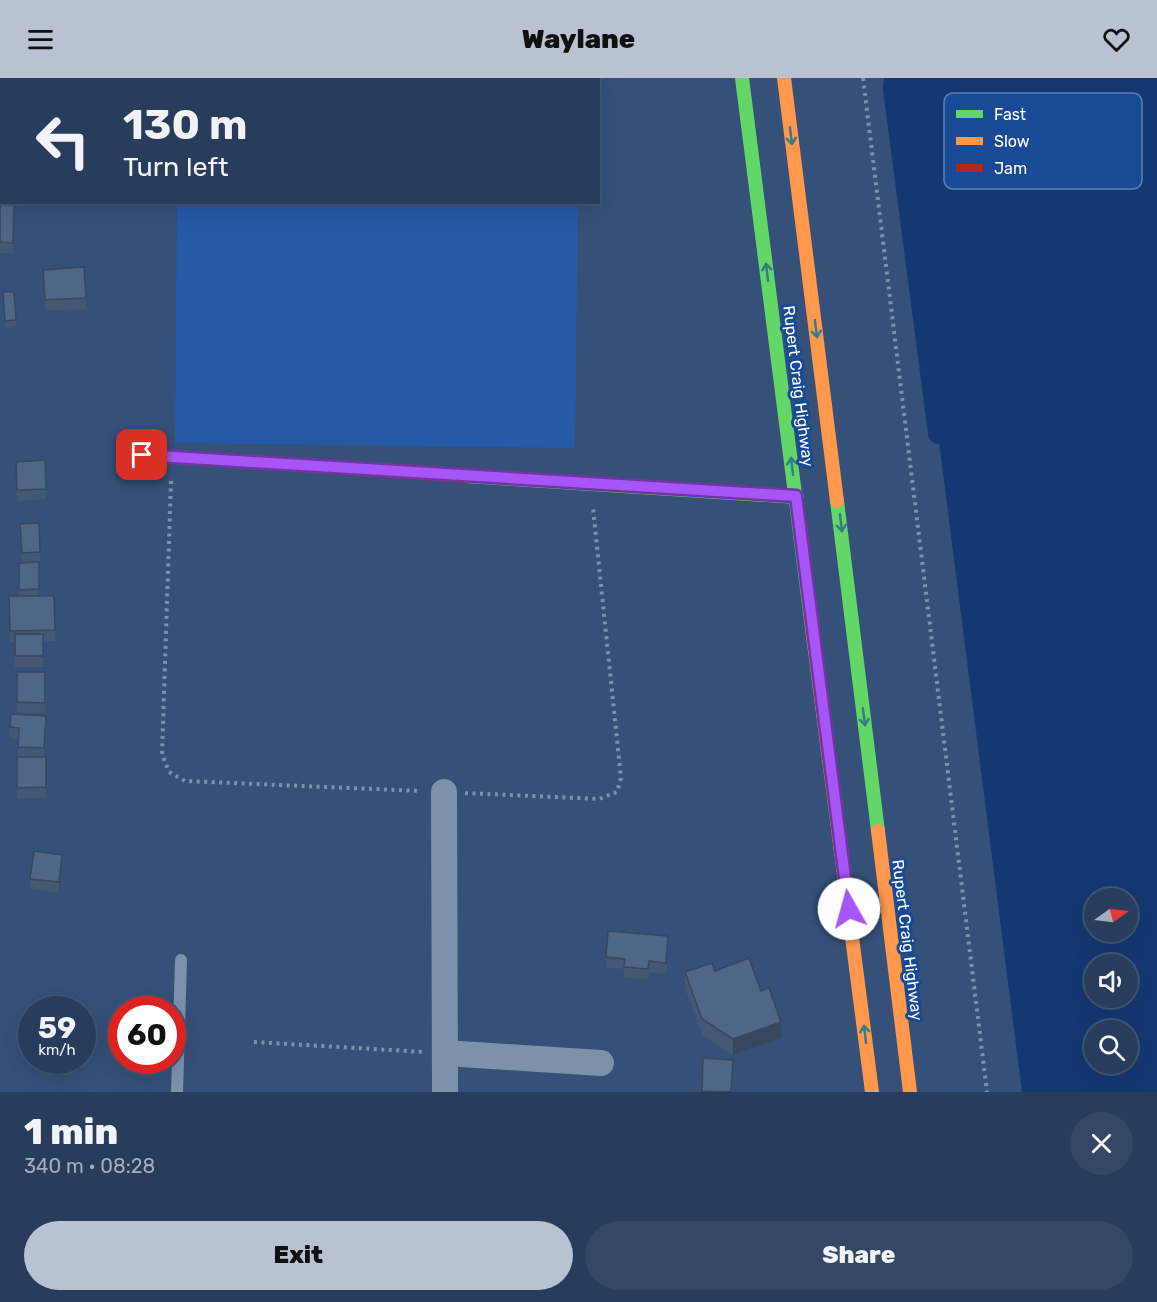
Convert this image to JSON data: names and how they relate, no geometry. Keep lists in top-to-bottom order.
{
  "streets": {
    "main road": ["Rupert Craig Highway"]
  },
  "legend": ["Fast", "Slow", "Jam"],
  "north": "right",
  "page": {
    "header": "Waylane",
    "turn": ["130 m", "Turn left"],
    "speed": "59 km/h",
    "limit": "60",
    "heading": ["1 min", "340 m · 08:28"],
    "buttons": ["Exit", "Share"]
  }
}
